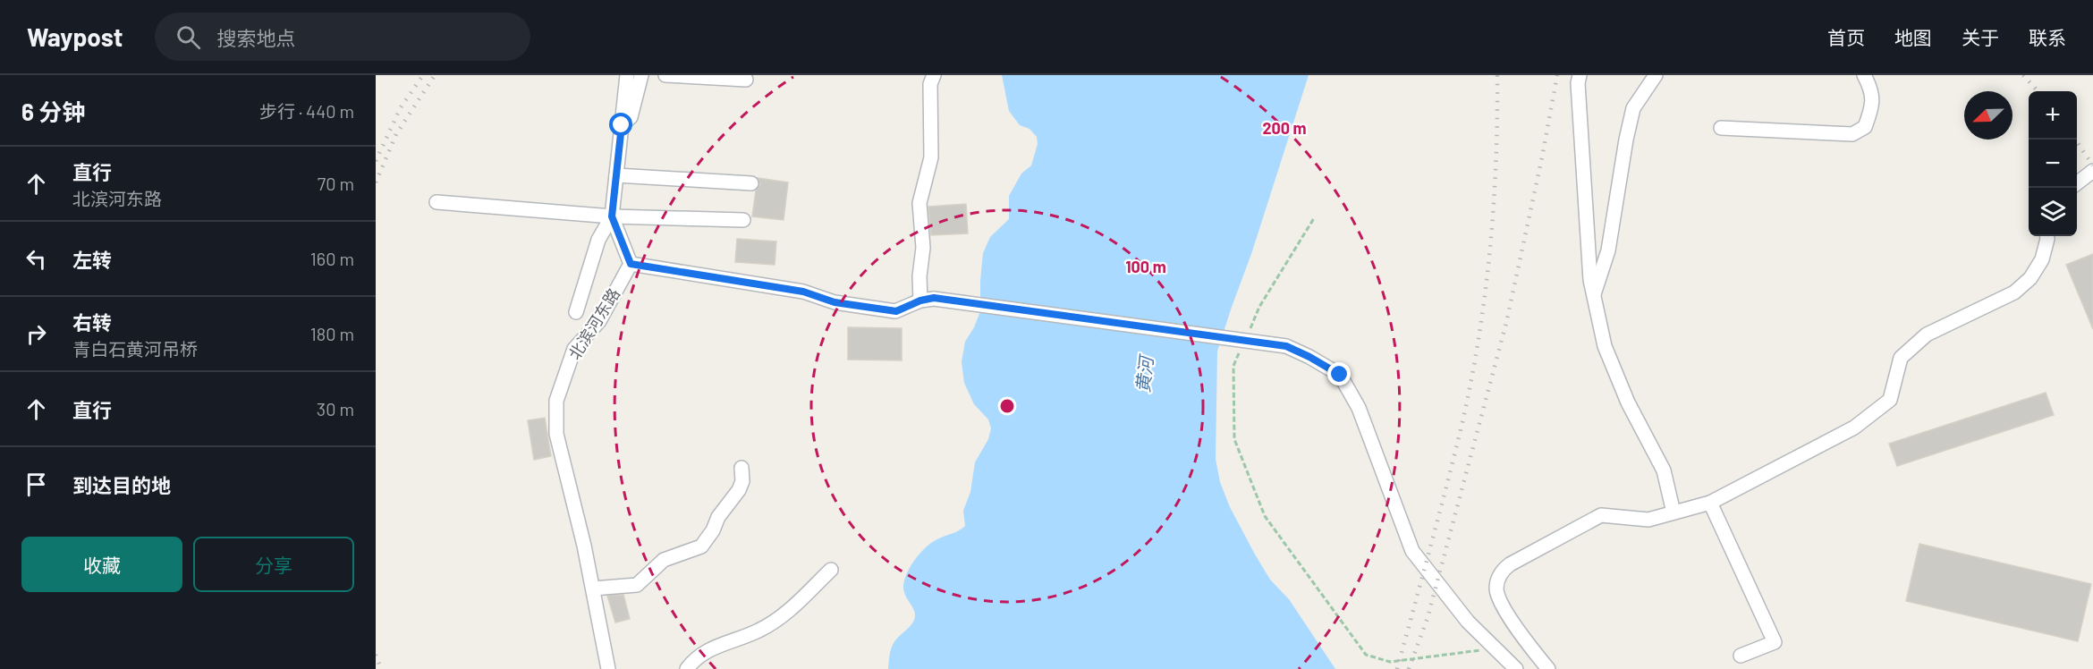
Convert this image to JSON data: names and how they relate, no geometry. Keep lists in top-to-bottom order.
{
  "streets": {
    "street": ["北滨河东路"]
  },
  "water": ["黄河"],
  "north": "bottom left",
  "page": {
    "header": "Waypost",
    "search": "搜索地点",
    "nav": [
      "首页",
      "地图",
      "关于",
      "联系"
    ],
    "heading": ["6 分钟", "步行 · 440 m"],
    "map_buttons": ["+", "−"],
    "list": [
      ["直行", "北滨河东路", "70 m"],
      ["左转", "160 m"],
      ["右转", "青白石黄河吊桥", "180 m"],
      ["直行", "30 m"],
      "到达目的地"
    ],
    "buttons": ["收藏", "分享"]
  },
  "rings": ["200 m", "100 m"]
}
